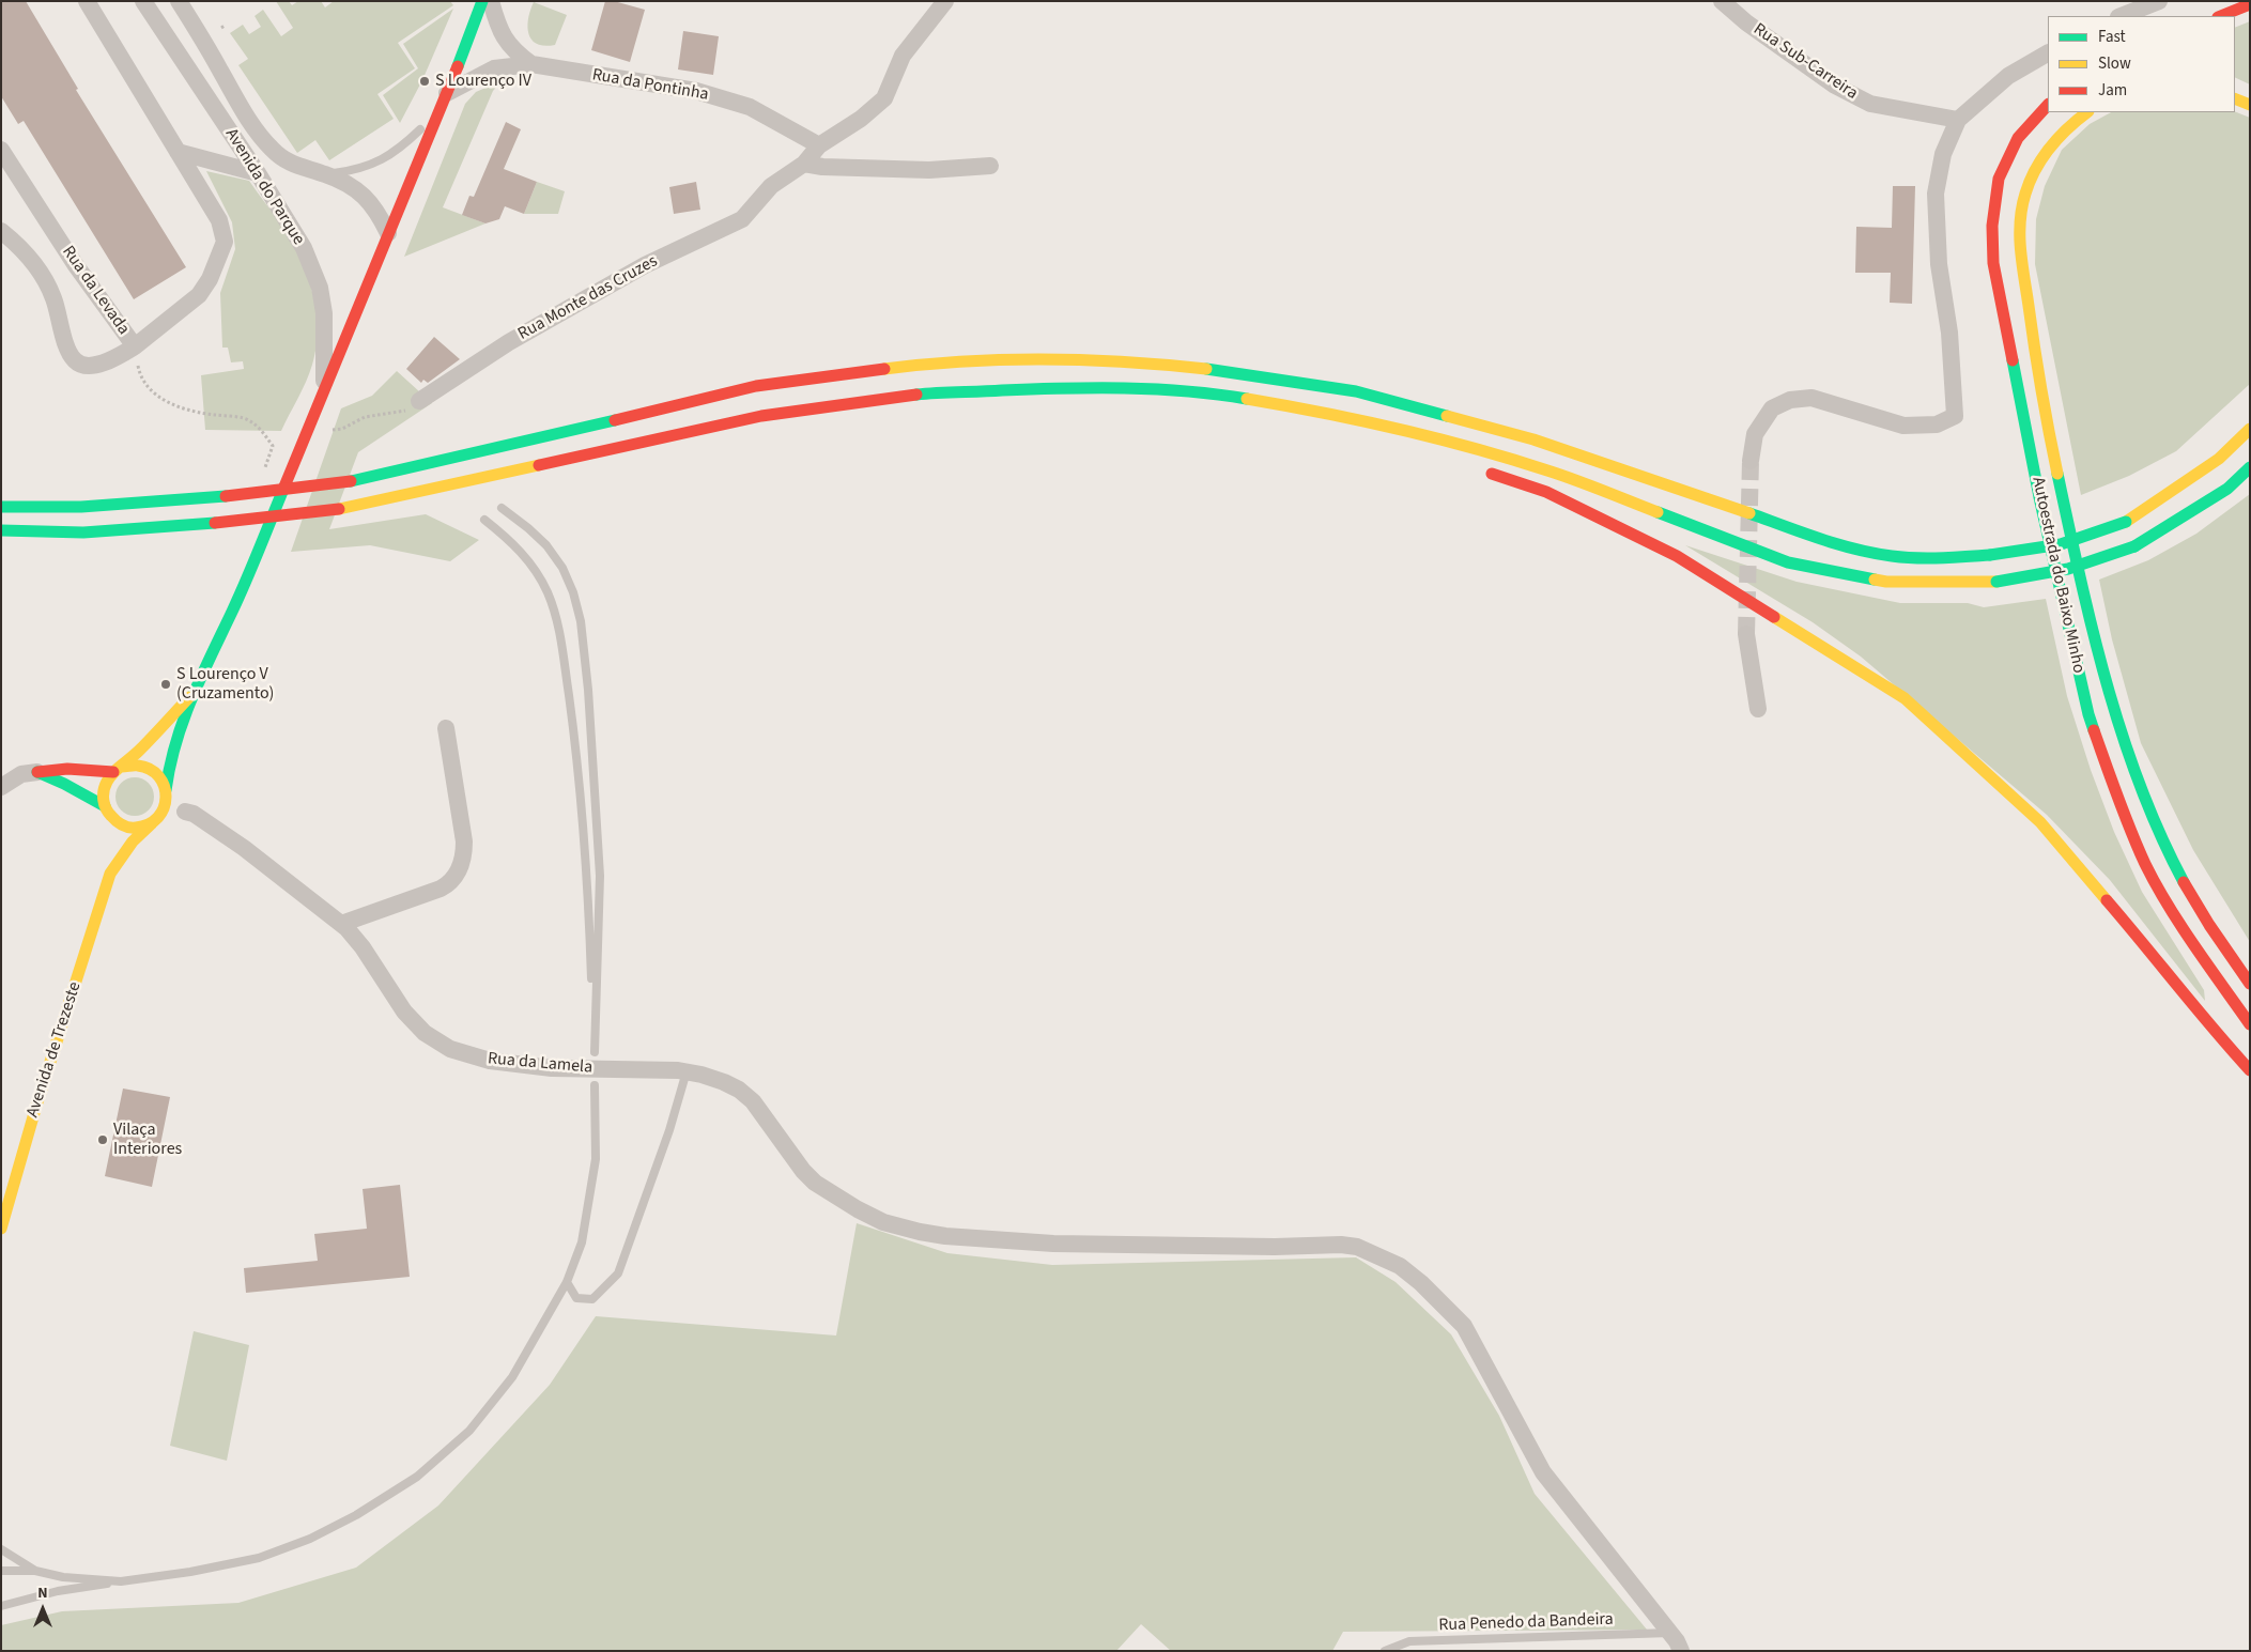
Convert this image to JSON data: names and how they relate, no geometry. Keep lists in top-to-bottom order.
{
  "streets": {
    "main road": ["Autoestrada do Baixo Minho", "Avenida de Trezeste"],
    "street": [
      "Rua Sub-Carreira",
      "Rua da Pontinha",
      "Avenida do Parque",
      "Rua da Levada",
      "Rua Monte das Cruzes",
      "Rua da Lamela"
    ],
    "lane": ["Rua Penedo da Bandeira"]
  },
  "crossings": [
    ["Rua da Pontinha", "Rua Monte das Cruzes"],
    ["Rua da Lamela", "Rua Penedo da Bandeira"]
  ],
  "places": ["S Lourenço IV", "S Lourenço V (Cruzamento)", "Vilaça Interiores"],
  "legend": ["Fast", "Slow", "Jam"],
  "north": "top"
}
